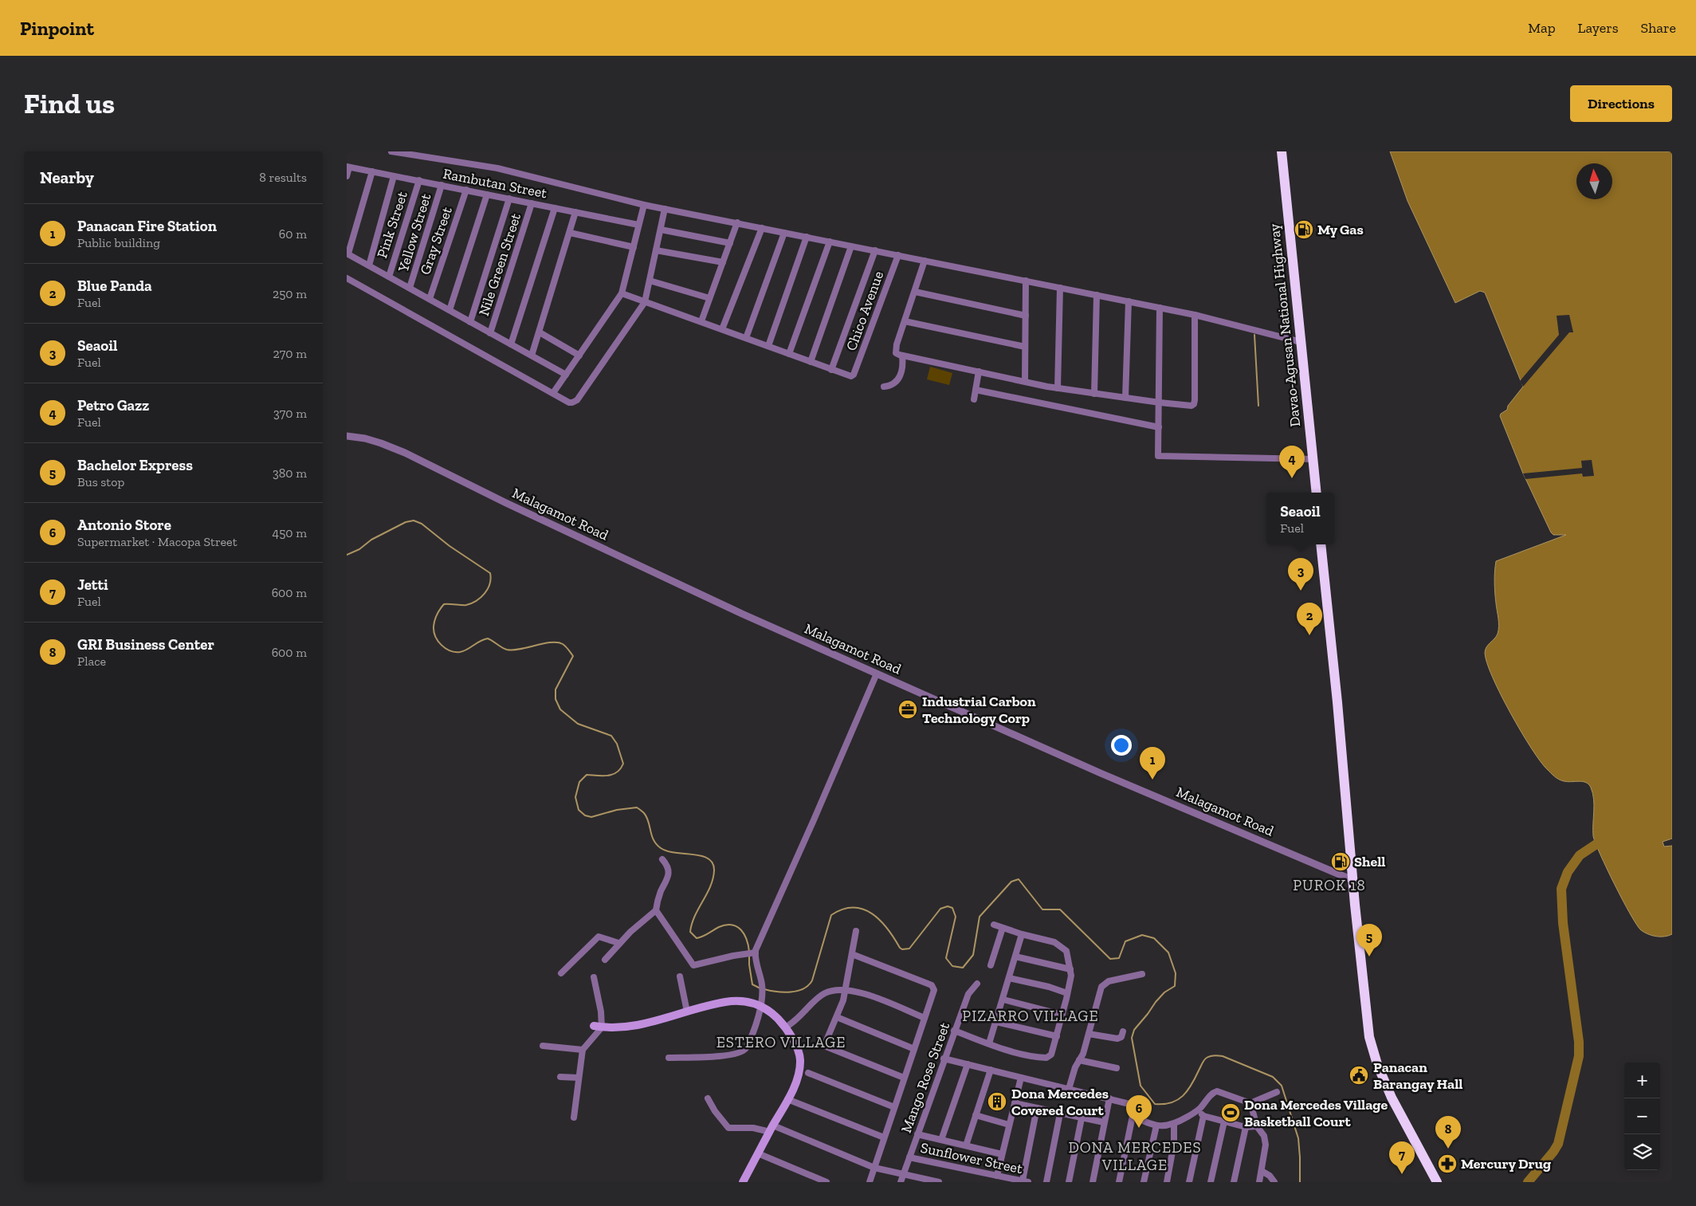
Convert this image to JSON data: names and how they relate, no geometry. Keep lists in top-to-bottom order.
{
  "streets": {
    "highway": ["Davao-Agusan National Highway"],
    "street": [
      "Rambutan Street",
      "Pink Street",
      "Yellow Street",
      "Gray Street",
      "Nile Green Street",
      "Chico Avenue",
      "Malagamot Road",
      "Mango Rose Street",
      "Sunflower Street"
    ]
  },
  "crossings": [
    ["Rambutan Street", "Pink Street"],
    ["Rambutan Street", "Yellow Street"],
    ["Rambutan Street", "Gray Street"],
    ["Rambutan Street", "Nile Green Street"],
    ["Mango Rose Street", "Sunflower Street"]
  ],
  "districts": [
    "PUROK 18",
    "PIZARRO VILLAGE",
    "ESTERO VILLAGE",
    "DONA MERCEDES VILLAGE"
  ],
  "places": {
    "fuel station": ["My Gas", "Shell"],
    "office": ["Industrial Carbon Technology Corp"],
    "public building": ["Panacan Barangay Hall"],
    "building": ["Dona Mercedes Covered Court"],
    "sports": ["Dona Mercedes Village Basketball Court"],
    "pharmacy": ["Mercury Drug"]
  },
  "north": "top",
  "page": {
    "header": "Pinpoint",
    "nav": ["Map", "Layers", "Share"],
    "buttons": "Directions",
    "title": "Find us",
    "heading": ["Nearby", "8 results"],
    "list": [
      {
        "mark": "1",
        "name": "Panacan Fire Station",
        "note": "Public building",
        "value": "60 m"
      },
      {
        "mark": "2",
        "name": "Blue Panda",
        "note": "Fuel",
        "value": "250 m"
      },
      {
        "mark": "3",
        "name": "Seaoil",
        "note": "Fuel",
        "value": "270 m"
      },
      {
        "mark": "4",
        "name": "Petro Gazz",
        "note": "Fuel",
        "value": "370 m"
      },
      {
        "mark": "5",
        "name": "Bachelor Express",
        "note": "Bus stop",
        "value": "380 m"
      },
      {
        "mark": "6",
        "name": "Antonio Store",
        "note": "Supermarket · Macopa Street",
        "value": "450 m"
      },
      {
        "mark": "7",
        "name": "Jetti",
        "note": "Fuel",
        "value": "600 m"
      },
      {
        "mark": "8",
        "name": "GRI Business Center",
        "note": "Place",
        "value": "600 m"
      }
    ],
    "pins": [
      "4",
      "3",
      "2",
      "1",
      "5",
      "6",
      "8",
      "7"
    ],
    "popup": ["Seaoil", "Fuel"],
    "map_buttons": ["+", "−"]
  }
}
